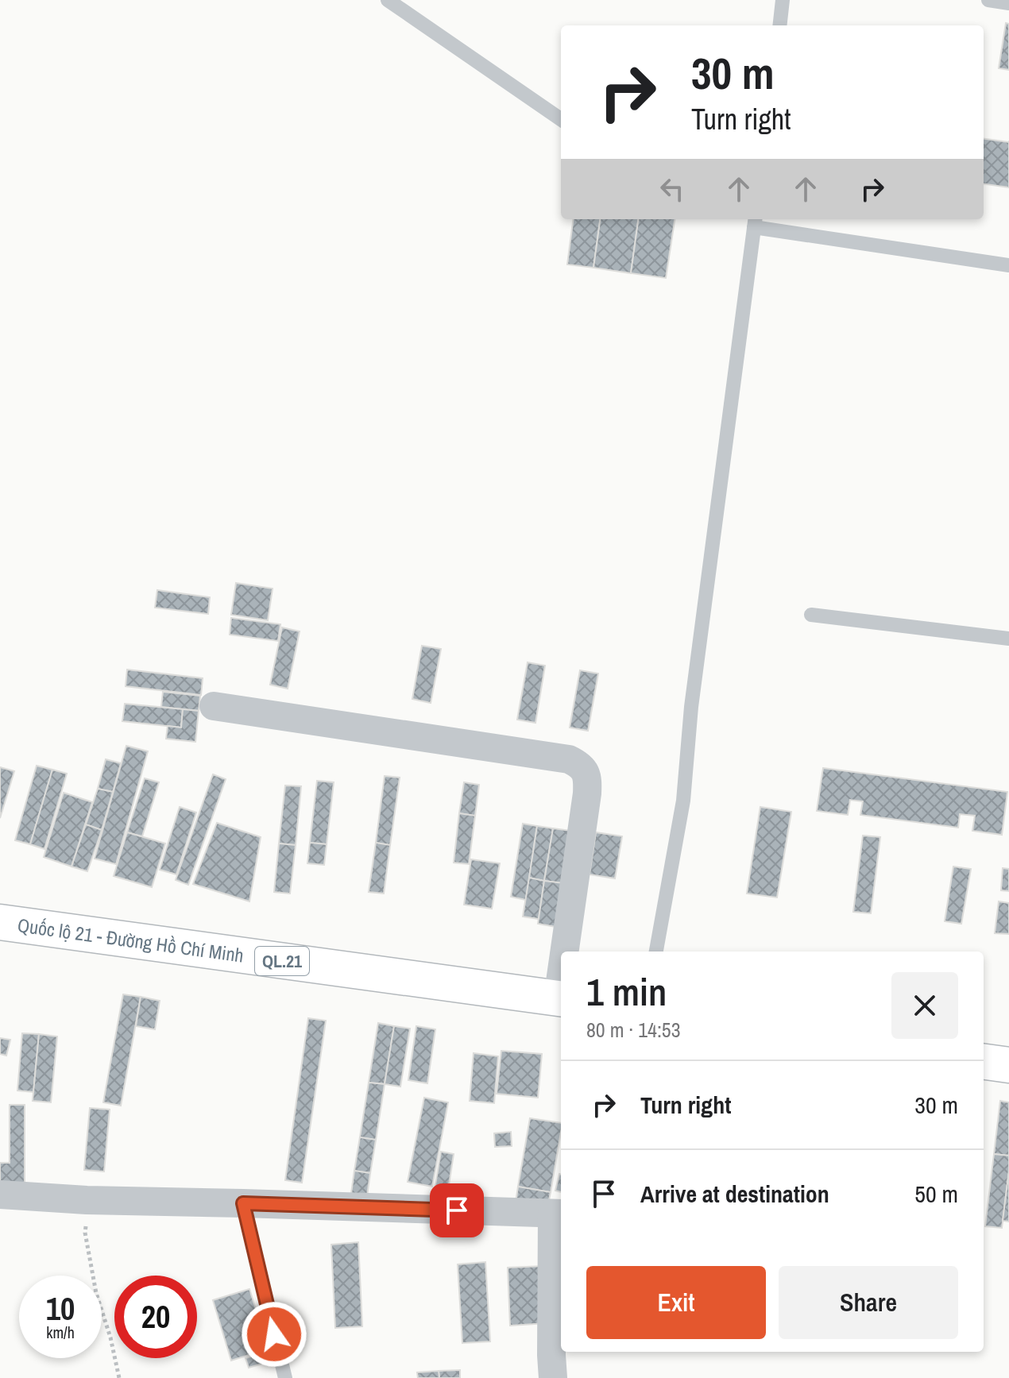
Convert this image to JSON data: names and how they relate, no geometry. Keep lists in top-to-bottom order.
{
  "streets": {
    "highway": ["Quốc lộ 21 - Đường Hồ Chí Minh", "QL.21"]
  },
  "page": {
    "turn": ["30 m", "Turn right"],
    "heading": ["1 min", "80 m · 14:53"],
    "list": [
      {
        "name": "Turn right",
        "value": "30 m"
      },
      {
        "name": "Arrive at destination",
        "value": "50 m"
      }
    ],
    "buttons": ["Exit", "Share"],
    "speed": "10 km/h",
    "limit": "20"
  }
}
